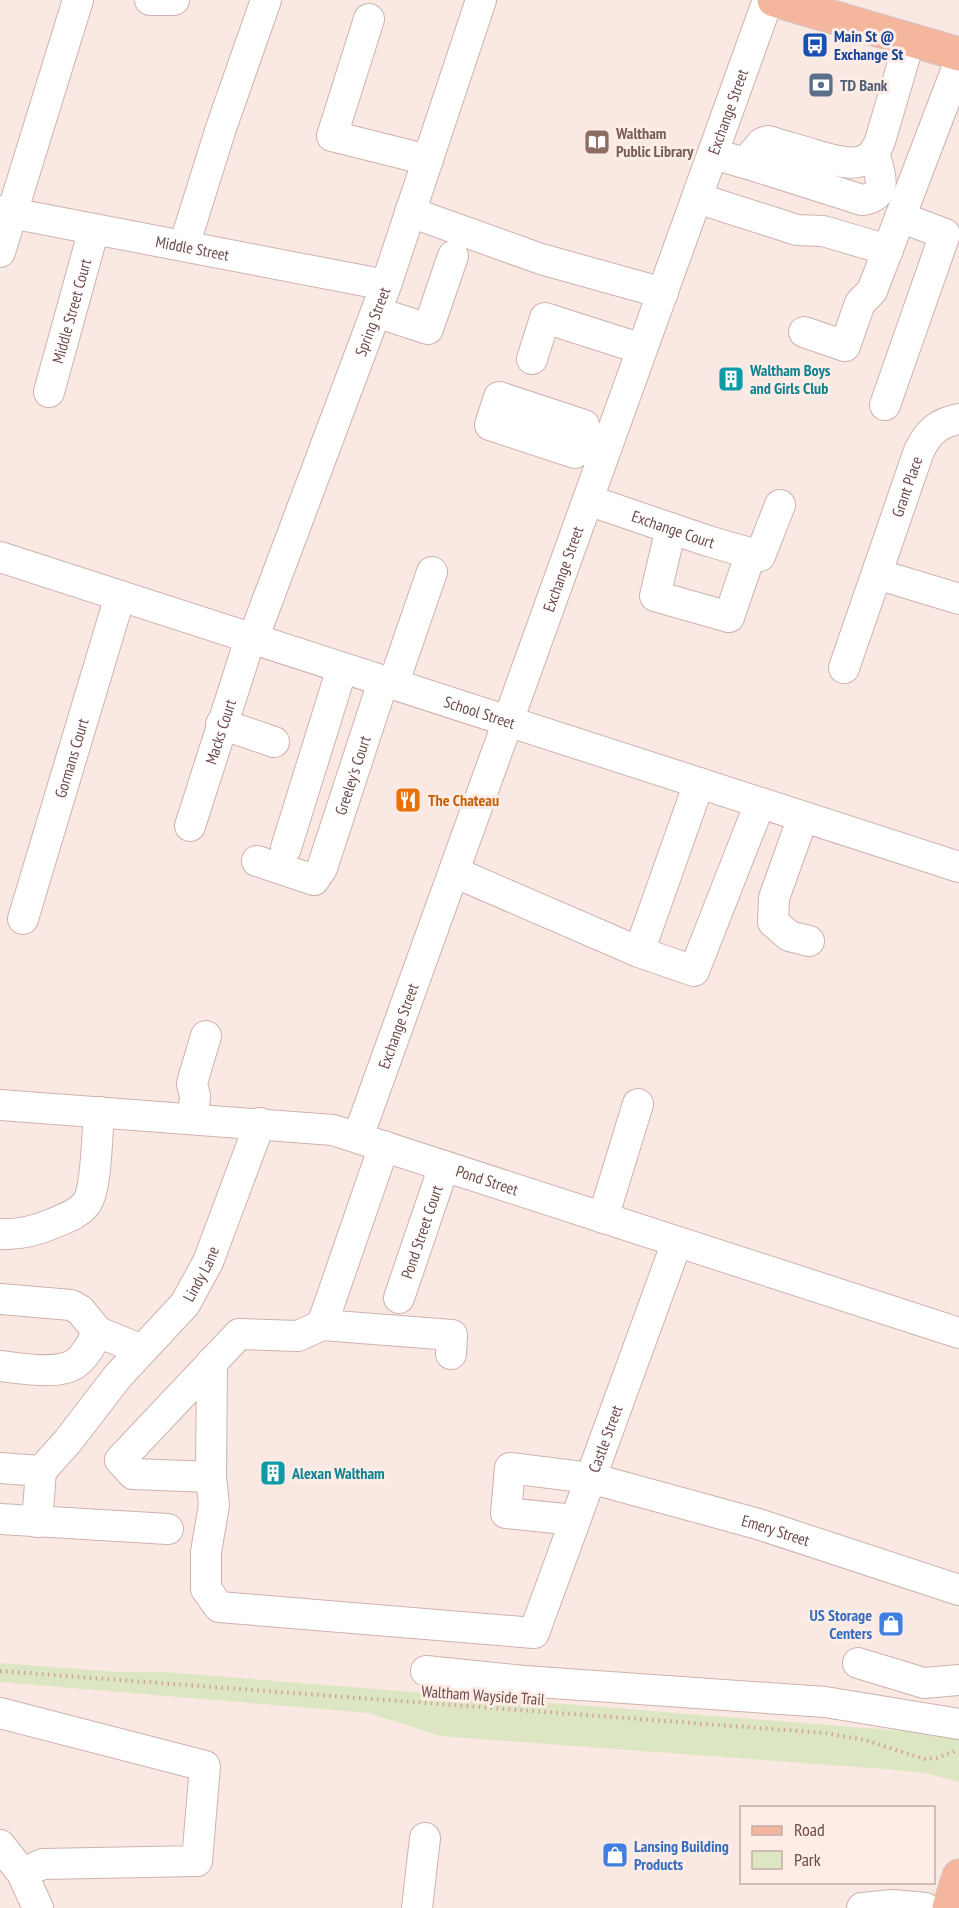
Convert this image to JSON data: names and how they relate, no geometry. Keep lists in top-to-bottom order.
{
  "streets": {
    "street": [
      "Exchange Street",
      "Middle Street",
      "Middle Street Court",
      "Spring Street",
      "Grant Place",
      "Exchange Court",
      "School Street",
      "Macks Court",
      "Gormans Court",
      "Greeley's Court",
      "Pond Street",
      "Pond Street Court",
      "Lindy Lane",
      "Castle Street",
      "Emery Street"
    ],
    "path": ["Waltham Wayside Trail"]
  },
  "crossings": [
    ["Exchange Street", "Exchange Court"],
    ["Exchange Street", "School Street"],
    ["Exchange Street", "Pond Street"],
    ["Middle Street", "Middle Street Court"],
    ["Middle Street", "Spring Street"],
    ["Spring Street", "School Street"],
    ["Spring Street", "Macks Court"],
    ["School Street", "Macks Court"],
    ["School Street", "Gormans Court"],
    ["School Street", "Greeley's Court"],
    ["Pond Street", "Pond Street Court"],
    ["Pond Street", "Lindy Lane"],
    ["Pond Street", "Castle Street"],
    ["Castle Street", "Emery Street"]
  ],
  "places": {
    "bus stop": ["Main St @ Exchange St"],
    "bank": ["TD Bank"],
    "library": ["Waltham Public Library"],
    "building": ["Waltham Boys and Girls Club", "Alexan Waltham"],
    "restaurant": ["The Chateau"],
    "shop": ["US Storage Centers", "Lansing Building Products"]
  },
  "legend": ["Road", "Park"]
}
